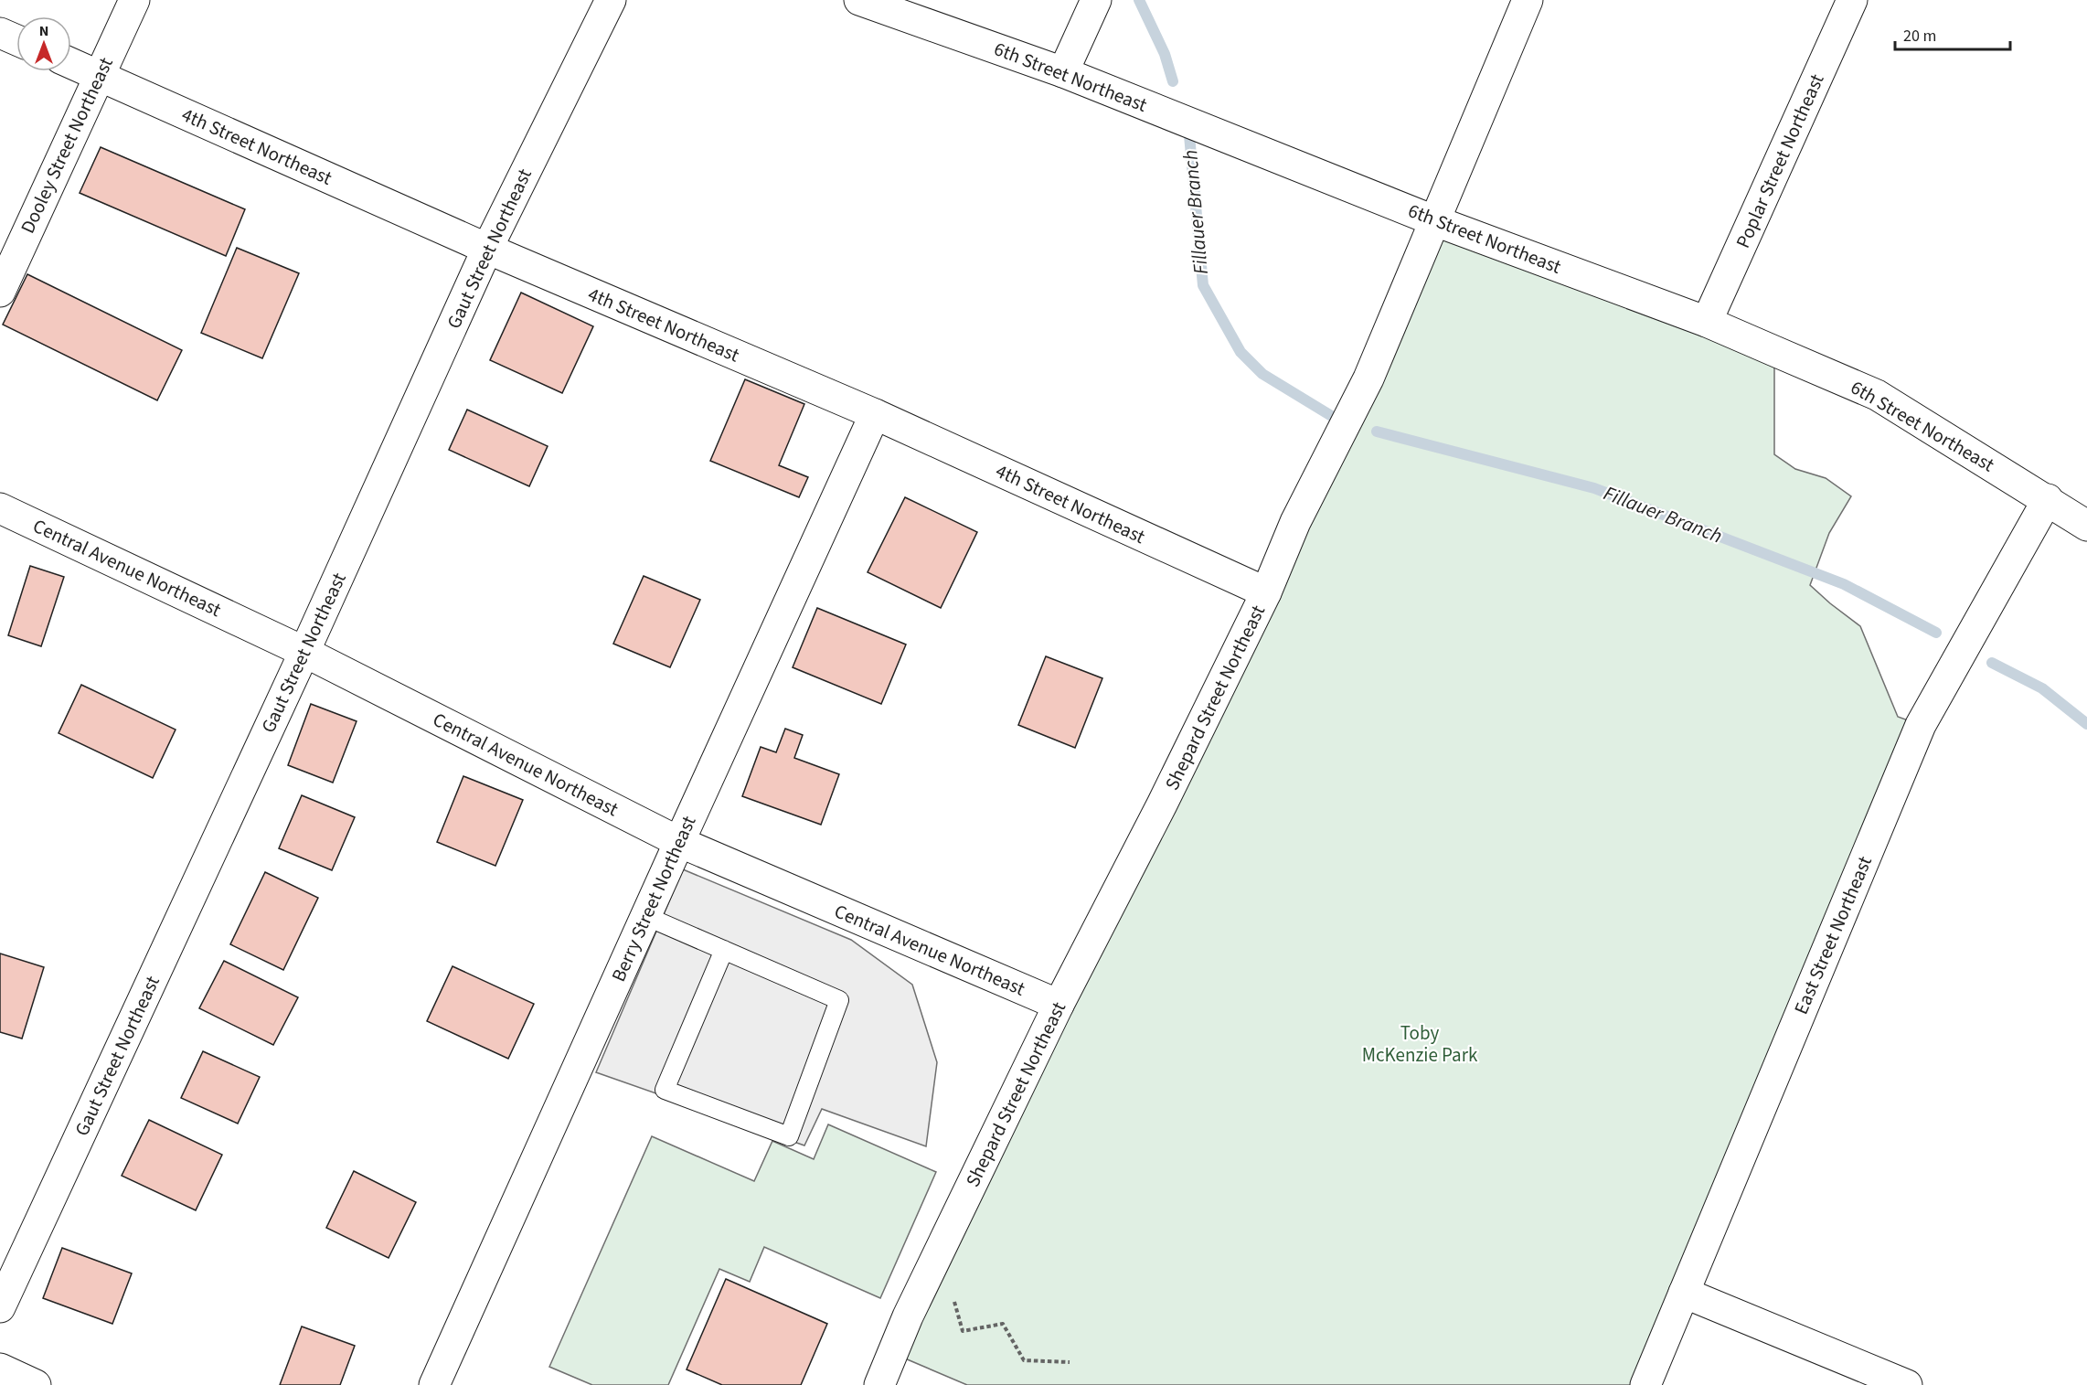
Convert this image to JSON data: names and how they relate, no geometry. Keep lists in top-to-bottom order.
{
  "streets": {
    "street": [
      "6th Street Northeast",
      "Dooley Street Northeast",
      "4th Street Northeast",
      "Poplar Street Northeast",
      "Gaut Street Northeast",
      "Central Avenue Northeast",
      "Shepard Street Northeast",
      "Berry Street Northeast",
      "East Street Northeast"
    ]
  },
  "crossings": [
    ["6th Street Northeast", "Poplar Street Northeast"],
    ["6th Street Northeast", "Shepard Street Northeast"],
    ["6th Street Northeast", "East Street Northeast"],
    ["Dooley Street Northeast", "4th Street Northeast"],
    ["4th Street Northeast", "Gaut Street Northeast"],
    ["4th Street Northeast", "Shepard Street Northeast"],
    ["4th Street Northeast", "Berry Street Northeast"],
    ["Gaut Street Northeast", "Central Avenue Northeast"],
    ["Central Avenue Northeast", "Shepard Street Northeast"],
    ["Central Avenue Northeast", "Berry Street Northeast"]
  ],
  "water": ["Fillauer Branch"],
  "parks": ["Toby McKenzie Park"],
  "scale_bar": "20 m",
  "north": "top"
}
